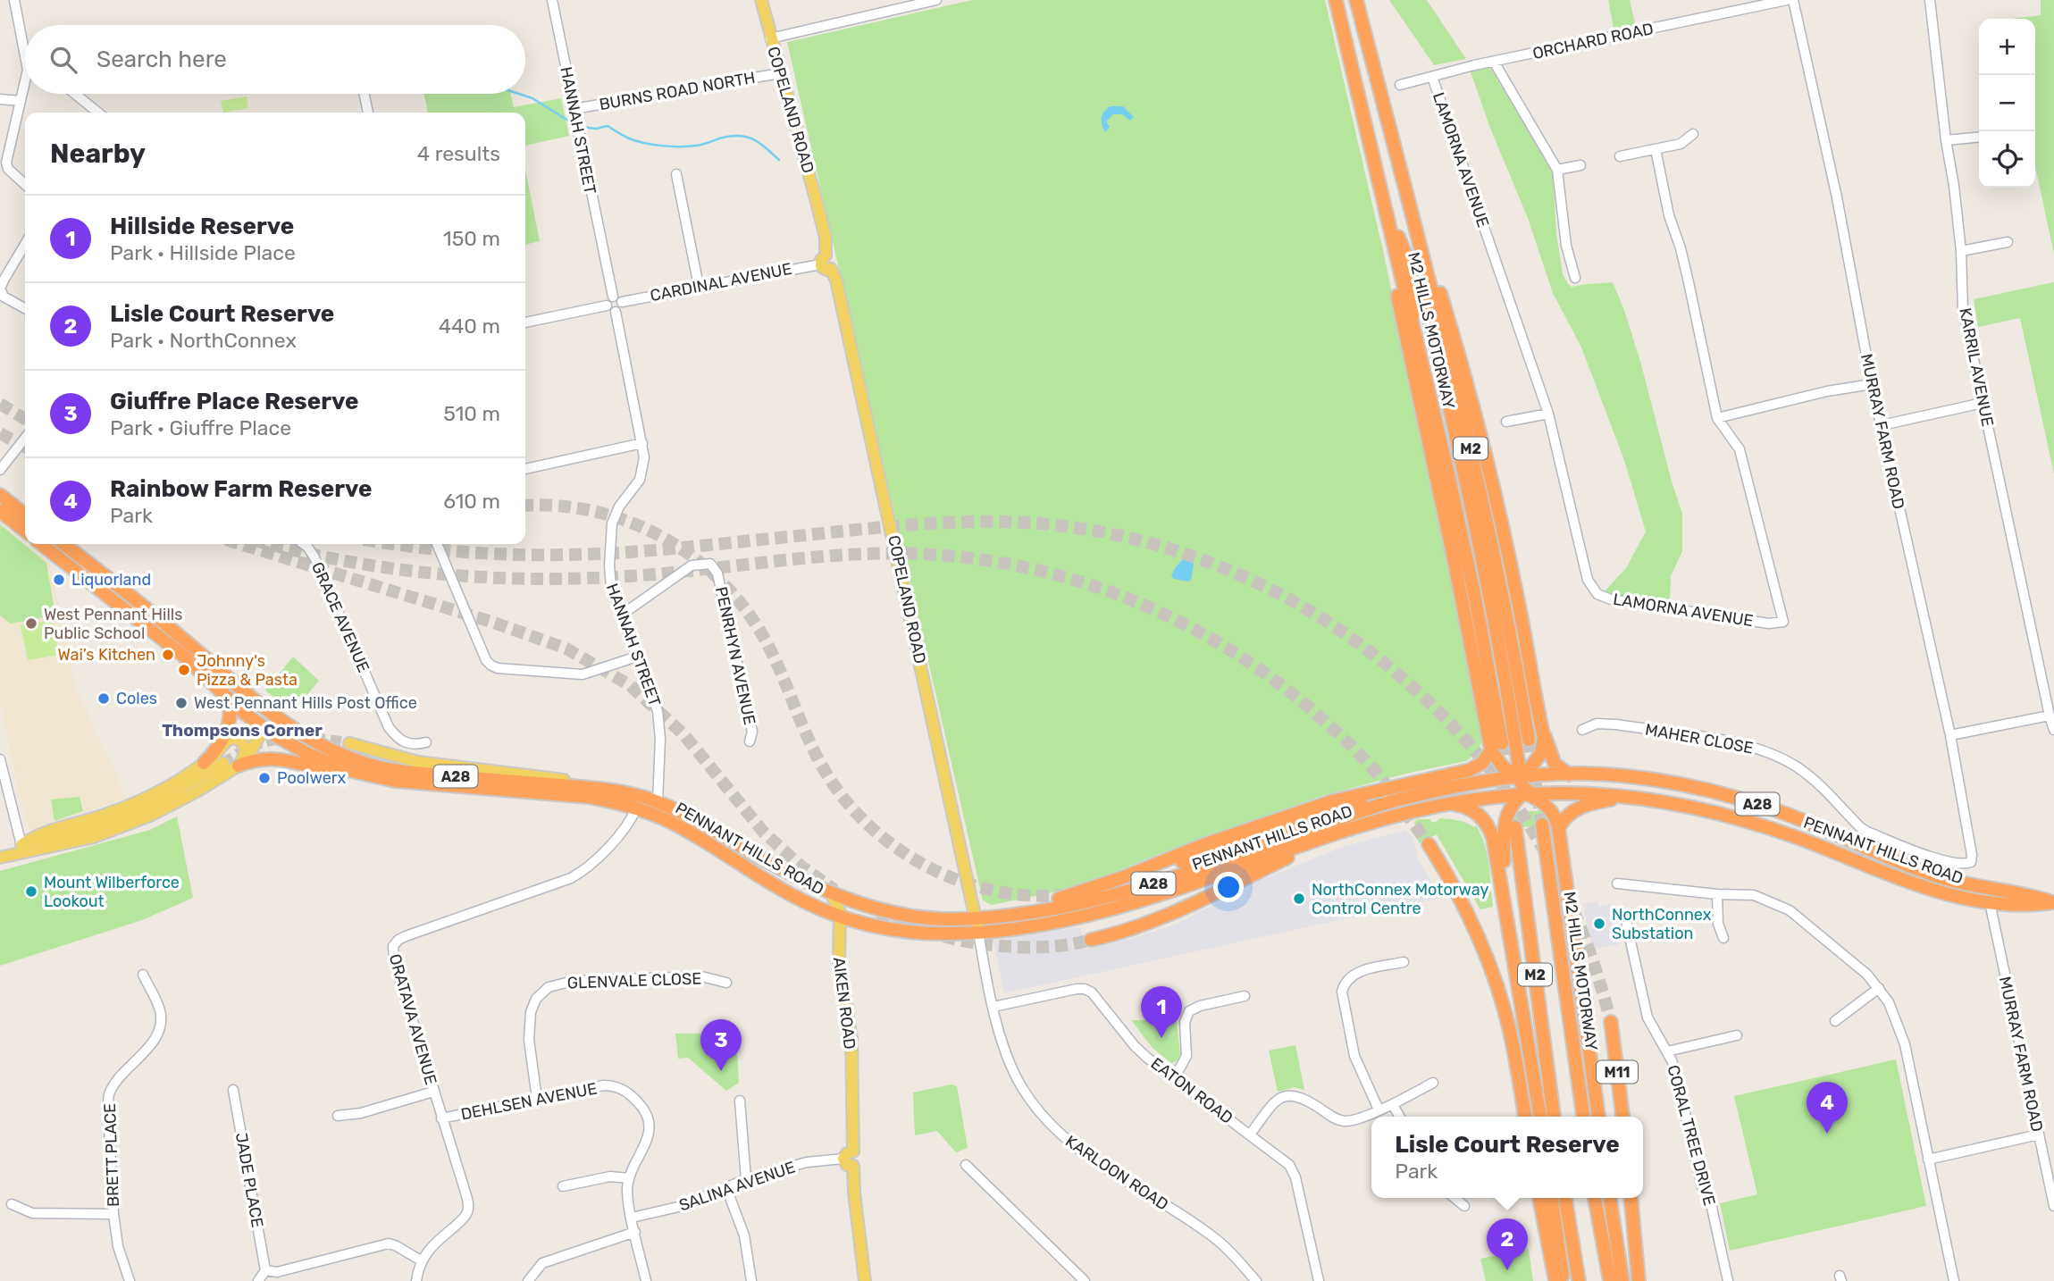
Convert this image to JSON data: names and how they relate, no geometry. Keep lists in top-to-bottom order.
{
  "streets": {
    "highway": [
      "M2 HILLS MOTORWAY",
      "M2",
      "A28",
      "PENNANT HILLS ROAD",
      "M11"
    ],
    "main road": ["COPELAND ROAD", "AIKEN ROAD"],
    "street": [
      "ORCHARD ROAD",
      "BURNS ROAD NORTH",
      "HANNAH STREET",
      "LAMORNA AVENUE",
      "CARDINAL AVENUE",
      "KARRIL AVENUE",
      "MURRAY FARM ROAD",
      "GRACE AVENUE",
      "PENRHYN AVENUE",
      "MAHER CLOSE",
      "GLENVALE CLOSE",
      "ORATAVA AVENUE",
      "EATON ROAD",
      "DEHLSEN AVENUE",
      "CORAL TREE DRIVE",
      "BRETT PLACE",
      "KARLOON ROAD",
      "JADE PLACE",
      "SALINA AVENUE"
    ]
  },
  "crossings": [
    ["ORCHARD ROAD", "LAMORNA AVENUE"],
    ["BURNS ROAD NORTH", "COPELAND ROAD"],
    ["BURNS ROAD NORTH", "HANNAH STREET"],
    ["COPELAND ROAD", "CARDINAL AVENUE"],
    ["COPELAND ROAD", "PENNANT HILLS ROAD"],
    ["HANNAH STREET", "CARDINAL AVENUE"],
    ["HANNAH STREET", "PENRHYN AVENUE"],
    ["HANNAH STREET", "PENNANT HILLS ROAD"],
    ["M2 HILLS MOTORWAY", "M2"],
    ["MURRAY FARM ROAD", "MAHER CLOSE"],
    ["MURRAY FARM ROAD", "PENNANT HILLS ROAD"],
    ["M2", "PENNANT HILLS ROAD"],
    ["PENNANT HILLS ROAD", "AIKEN ROAD"],
    ["PENNANT HILLS ROAD", "ORATAVA AVENUE"],
    ["GLENVALE CLOSE", "DEHLSEN AVENUE"],
    ["AIKEN ROAD", "SALINA AVENUE"],
    ["ORATAVA AVENUE", "DEHLSEN AVENUE"],
    ["EATON ROAD", "KARLOON ROAD"],
    ["DEHLSEN AVENUE", "SALINA AVENUE"]
  ],
  "districts": ["Thompsons Corner"],
  "places": [
    "Liquorland",
    "West Pennant Hills Public School",
    "Wai’s Kitchen",
    "Johnny's Pizza & Pasta",
    "Coles",
    "West Pennant Hills Post Office",
    "Poolwerx",
    "Mount Wilberforce Lookout",
    "NorthConnex Motorway Control Centre",
    "NorthConnex Substation"
  ],
  "page": {
    "map_buttons": ["+", "−"],
    "search": "Search here",
    "heading": ["Nearby", "4 results"],
    "list": [
      {
        "mark": "1",
        "name": "Hillside Reserve",
        "note": "Park · Hillside Place",
        "value": "150 m"
      },
      {
        "mark": "2",
        "name": "Lisle Court Reserve",
        "note": "Park · NorthConnex",
        "value": "440 m"
      },
      {
        "mark": "3",
        "name": "Giuffre Place Reserve",
        "note": "Park · Giuffre Place",
        "value": "510 m"
      },
      {
        "mark": "4",
        "name": "Rainbow Farm Reserve",
        "note": "Park",
        "value": "610 m"
      }
    ],
    "pins": [
      "1",
      "3",
      "4",
      "2"
    ],
    "popup": ["Lisle Court Reserve", "Park"]
  }
}
